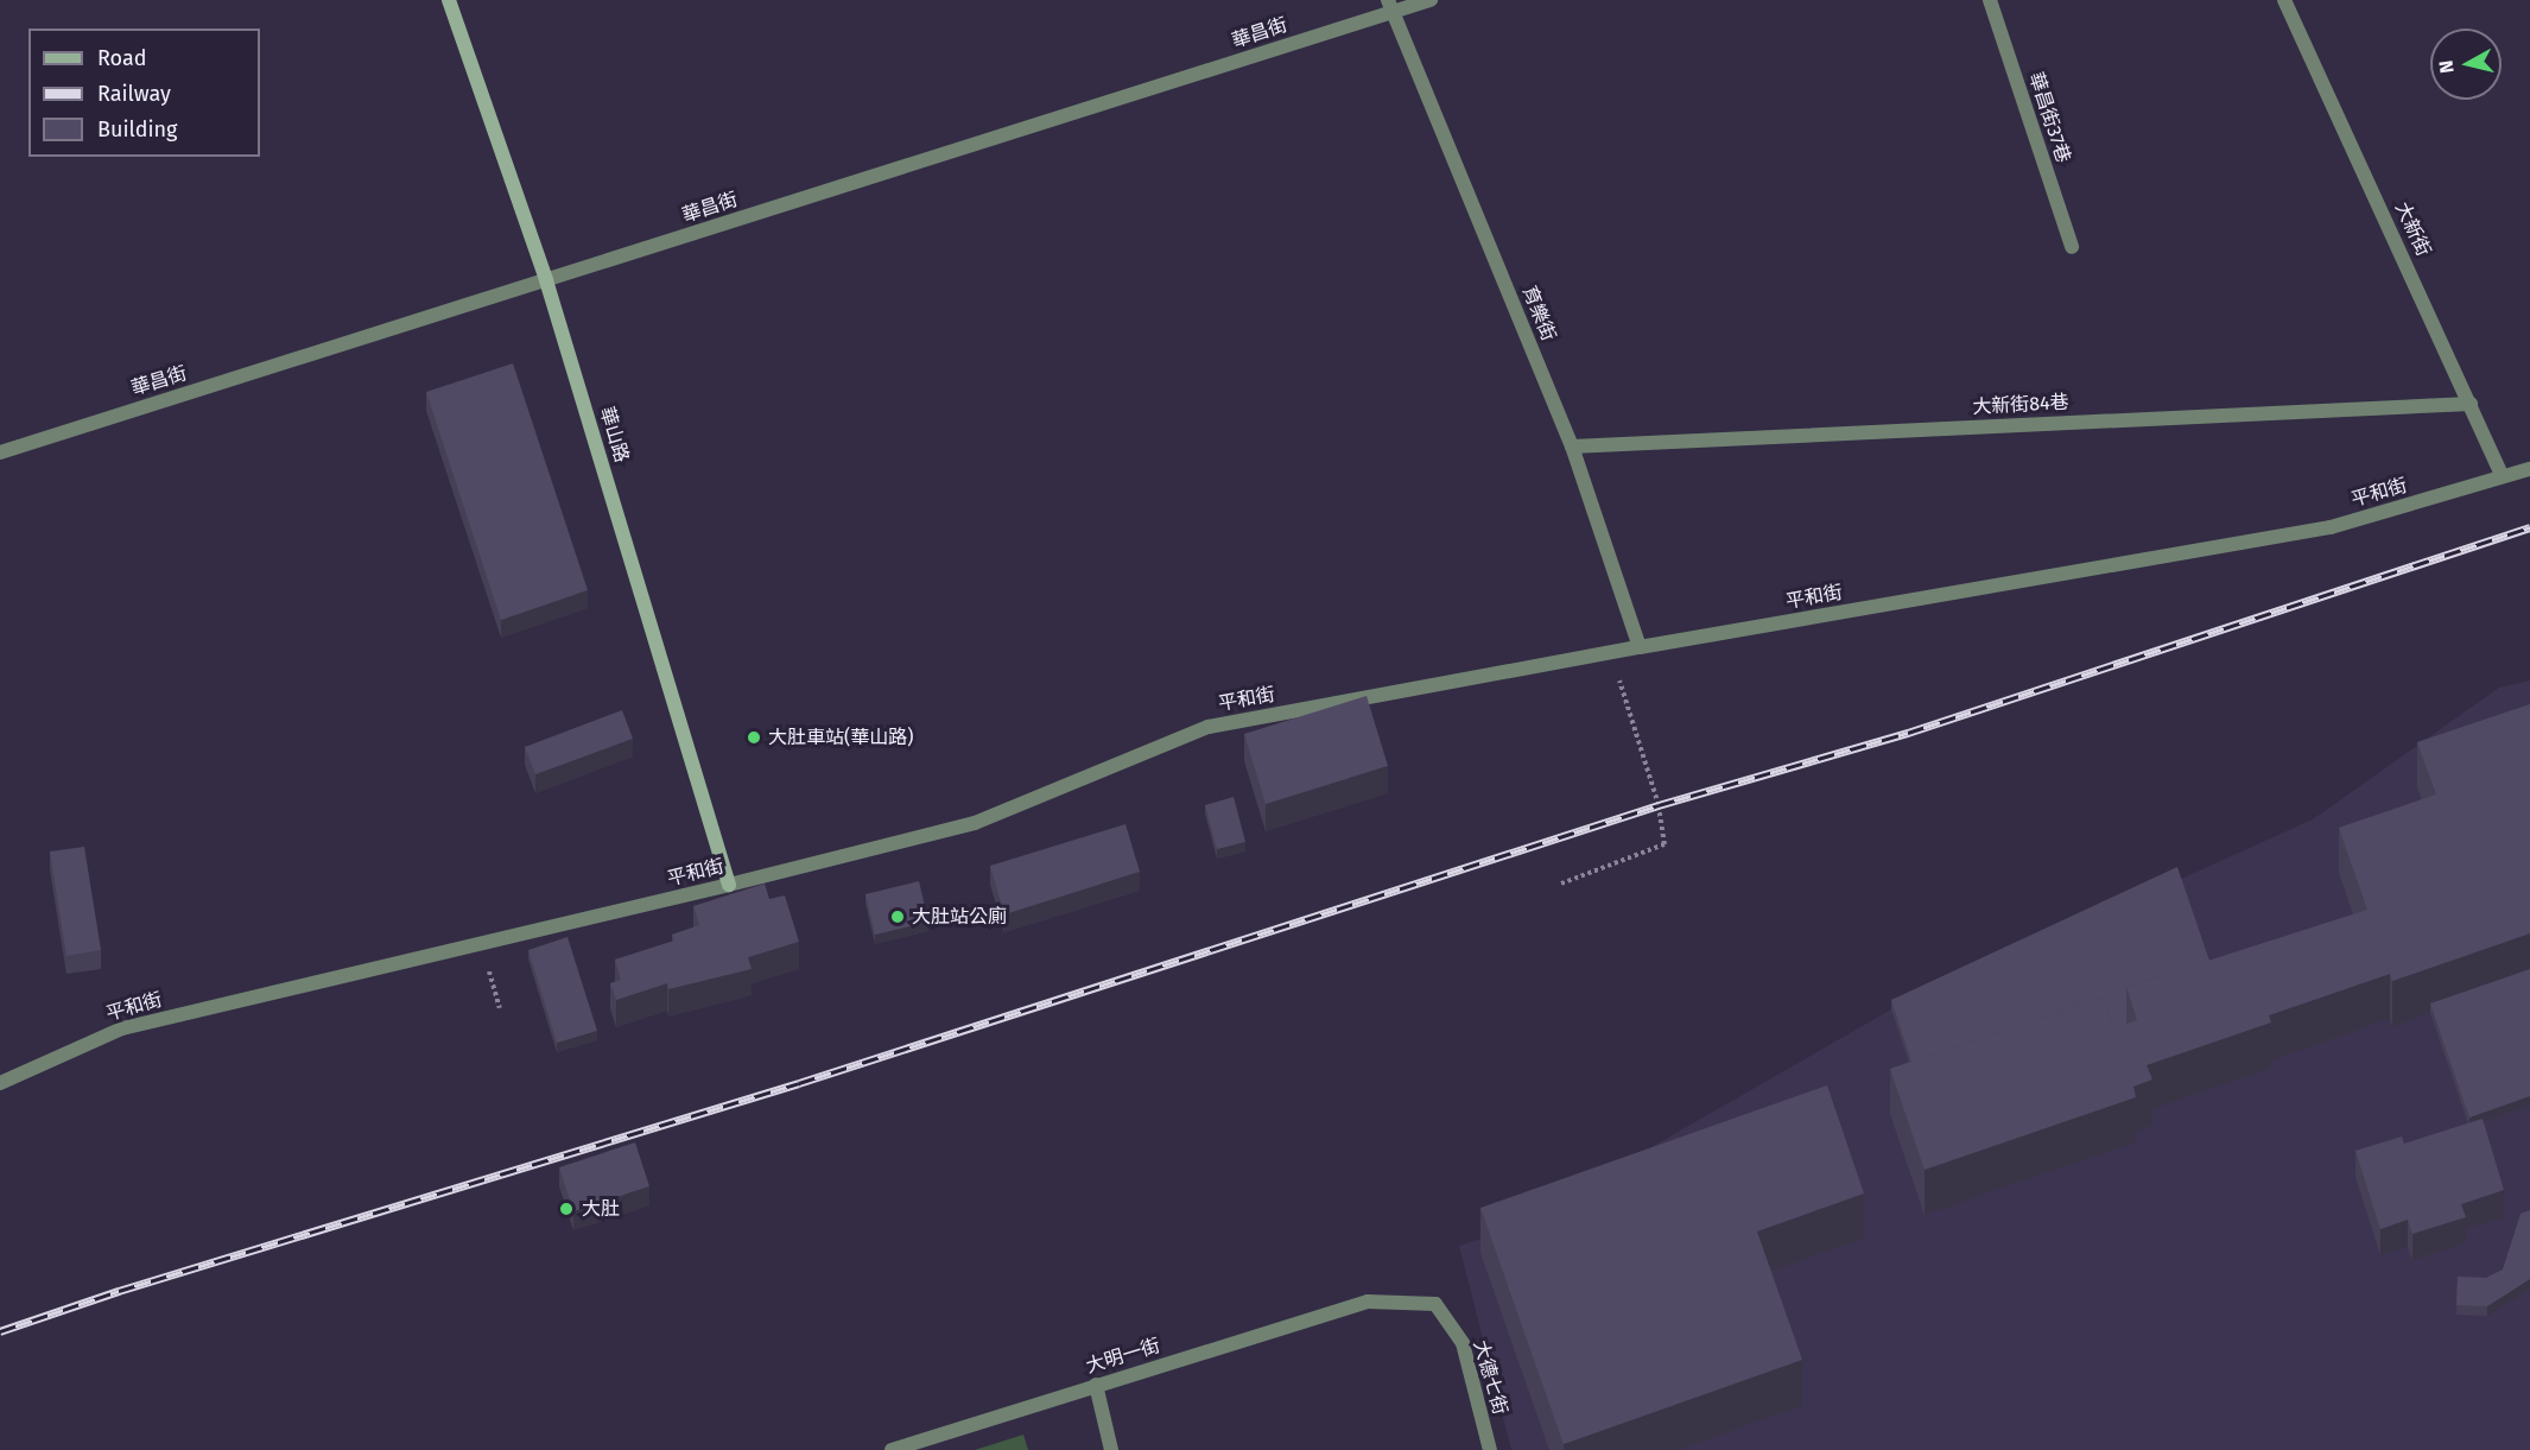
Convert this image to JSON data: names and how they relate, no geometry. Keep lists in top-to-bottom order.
{
  "streets": {
    "street": [
      "華昌街",
      "華昌街37巷",
      "大新街",
      "育樂街",
      "大新街84巷",
      "華山路",
      "平和街",
      "大明一街",
      "大德七街"
    ]
  },
  "crossings": [
    ["華昌街", "育樂街"],
    ["華昌街", "華山路"],
    ["大新街", "大新街84巷"],
    ["大新街", "平和街"],
    ["育樂街", "大新街84巷"],
    ["育樂街", "平和街"],
    ["華山路", "平和街"],
    ["大明一街", "大德七街"]
  ],
  "places": ["大肚車站(華山路)", "大肚站公廁", "大肚"],
  "legend": ["Road", "Railway", "Building"],
  "north": "left"
}
